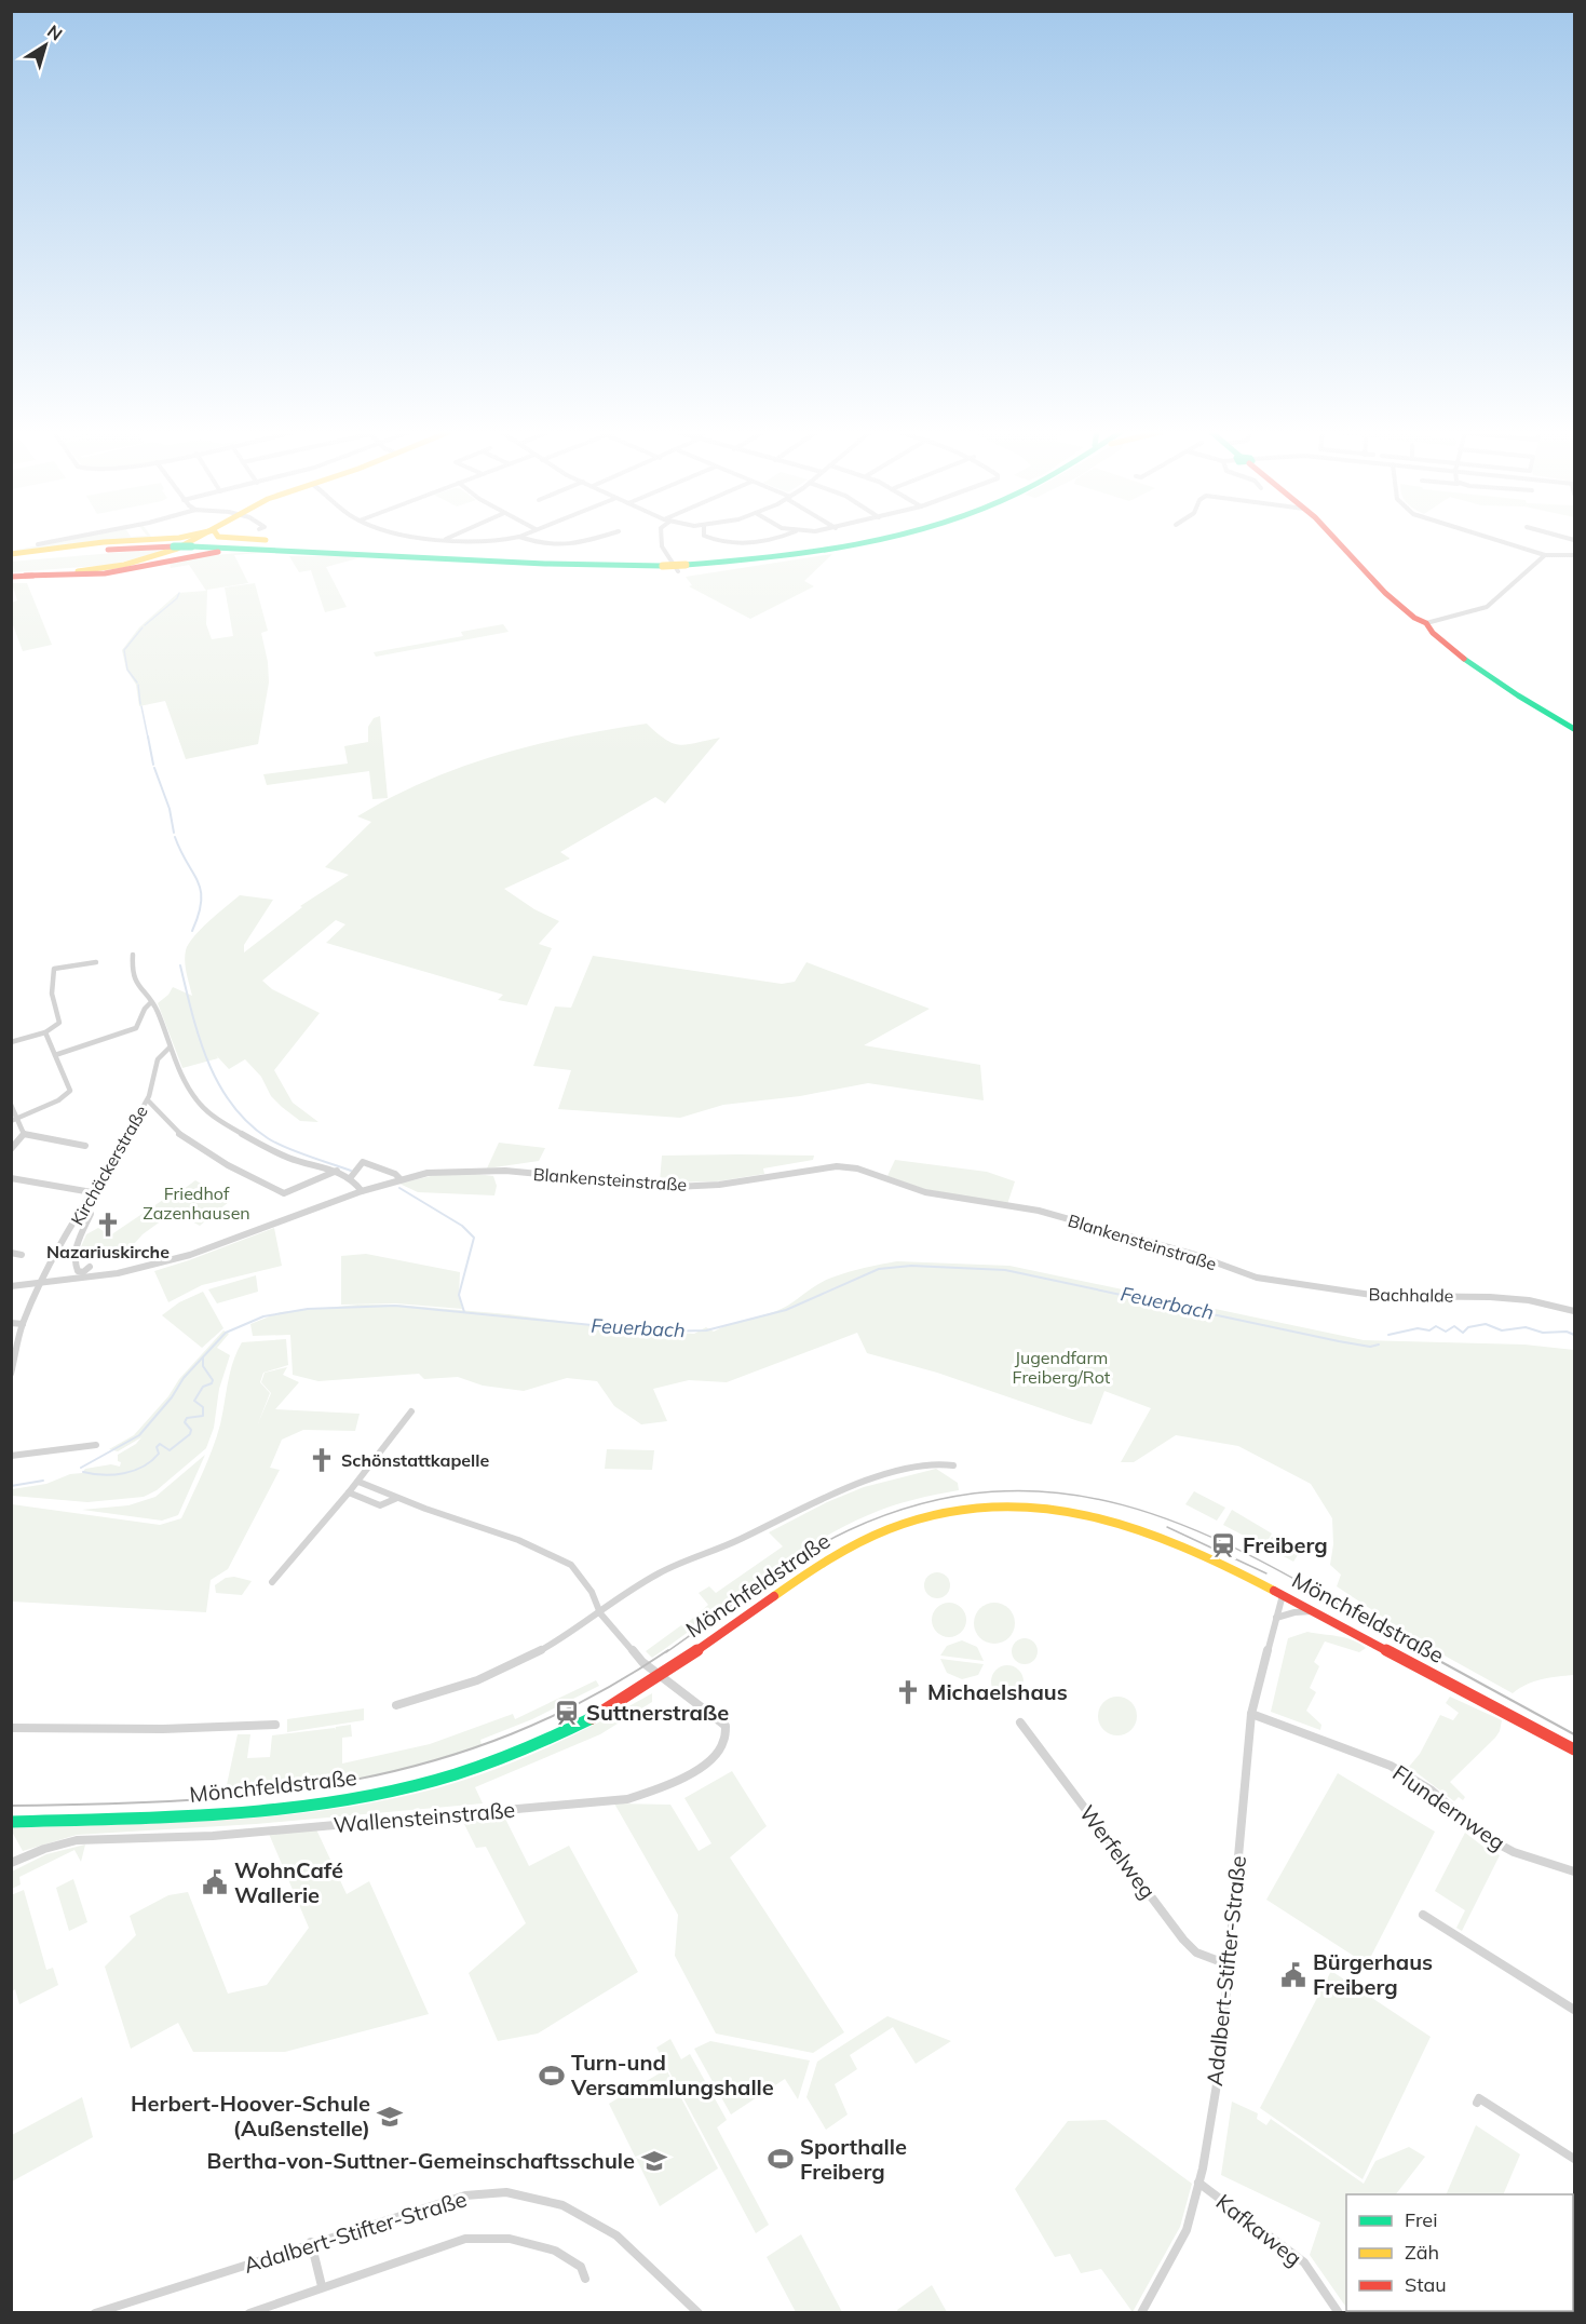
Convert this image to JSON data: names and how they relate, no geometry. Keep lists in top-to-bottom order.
{
  "streets": {
    "main road": ["Mönchfeldstraße"],
    "street": [
      "Kirchäckerstraße",
      "Blankensteinstraße",
      "Bachhalde",
      "Flundernweg",
      "Wallensteinstraße",
      "Werfelweg",
      "Adalbert-Stifter-Straße",
      "Kafkaweg"
    ]
  },
  "crossings": [
    ["Kirchäckerstraße", "Blankensteinstraße"],
    ["Blankensteinstraße", "Bachhalde"],
    ["Mönchfeldstraße", "Wallensteinstraße"],
    ["Mönchfeldstraße", "Adalbert-Stifter-Straße"],
    ["Flundernweg", "Adalbert-Stifter-Straße"],
    ["Werfelweg", "Adalbert-Stifter-Straße"],
    ["Adalbert-Stifter-Straße", "Kafkaweg"]
  ],
  "water": ["Feuerbach"],
  "parks": ["Friedhof Zazenhausen", "Jugendfarm Freiberg/Rot"],
  "places": {
    "church": ["Nazariuskirche", "Schönstattkapelle", "Michaelshaus"],
    "station": ["Freiberg", "Suttnerstraße"],
    "public building": ["WohnCafé Wallerie", "Bürgerhaus Freiberg"],
    "sports": ["Turn-und Versammlungshalle", "Sporthalle Freiberg"],
    "school or university": ["Herbert-Hoover-Schule (Außenstelle)", "Bertha-von-Suttner-Gemeinschaftsschule"]
  },
  "legend": ["Frei", "Zäh", "Stau"],
  "north": "top right"
}
